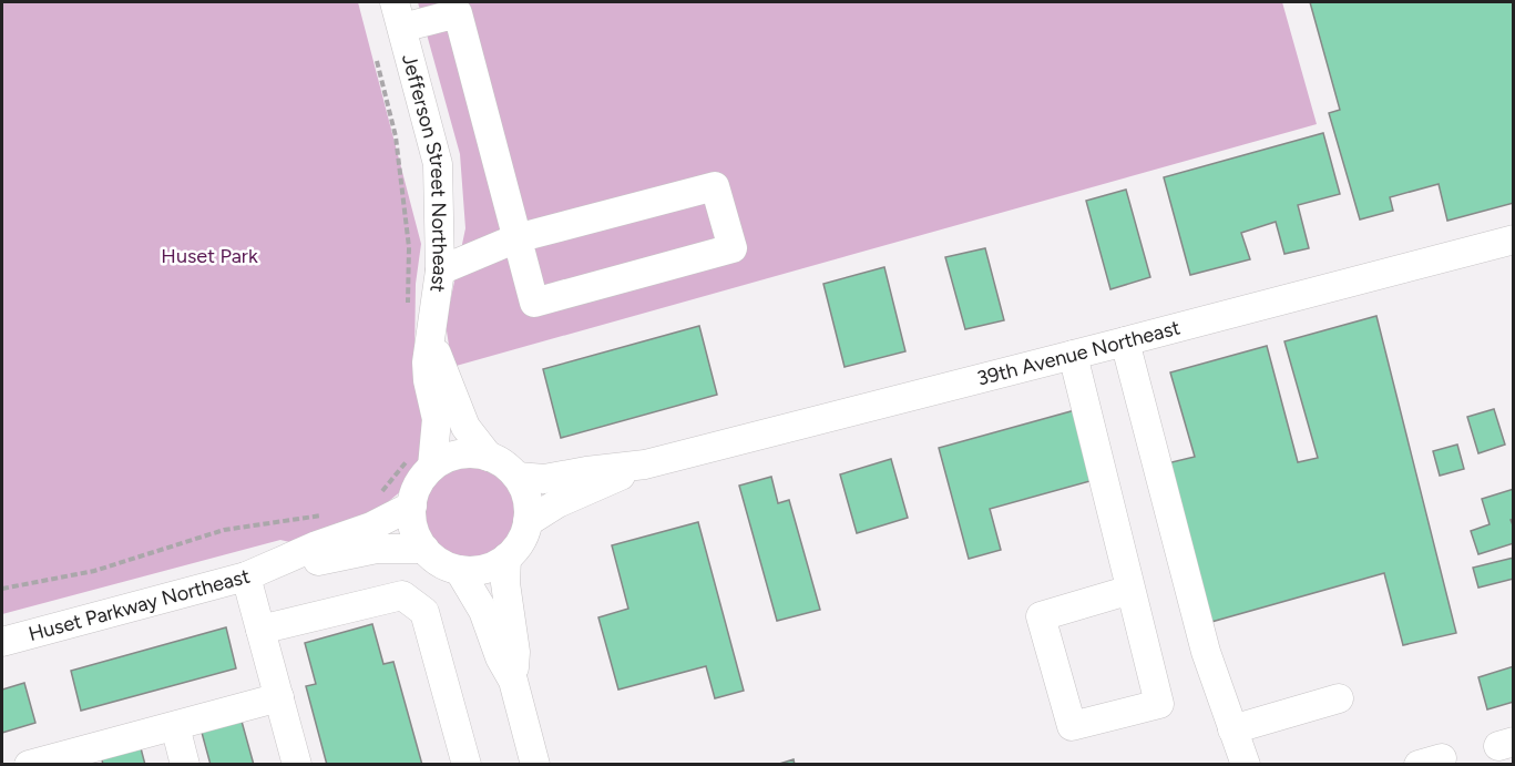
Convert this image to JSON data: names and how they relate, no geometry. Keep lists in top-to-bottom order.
{
  "streets": {
    "street": ["Jefferson Street Northeast", "39th Avenue Northeast", "Huset Parkway Northeast"]
  },
  "crossings": [
    ["Jefferson Street Northeast", "39th Avenue Northeast"],
    ["Jefferson Street Northeast", "Huset Parkway Northeast"],
    ["39th Avenue Northeast", "Huset Parkway Northeast"]
  ],
  "parks": ["Huset Park"]
}
